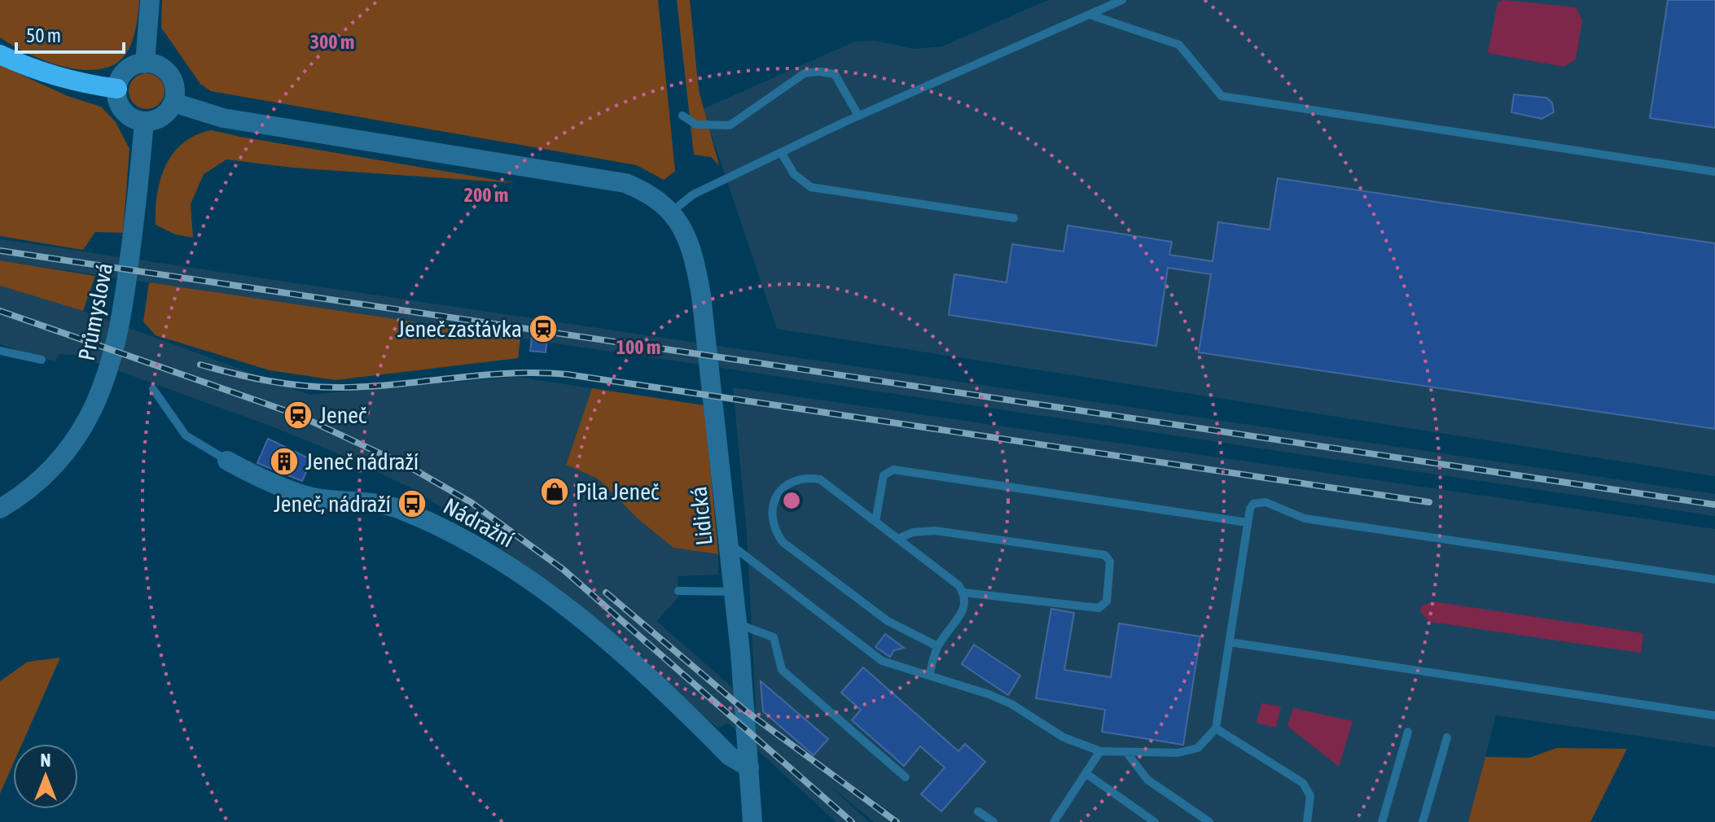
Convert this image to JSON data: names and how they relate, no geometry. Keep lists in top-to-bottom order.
{
  "streets": {
    "street": ["Průmyslová", "Lidická", "Nádražní"]
  },
  "crossings": [
    ["Lidická", "Nádražní"]
  ],
  "places": {
    "station": ["Jeneč zastávka", "Jeneč"],
    "building": ["Jeneč nádraží"],
    "shop": ["Pila Jeneč"],
    "bus stop": ["Jeneč, nádraží"]
  },
  "scale_bar": "50 m",
  "north": "top",
  "rings": ["300 m", "200 m", "100 m"]
}
